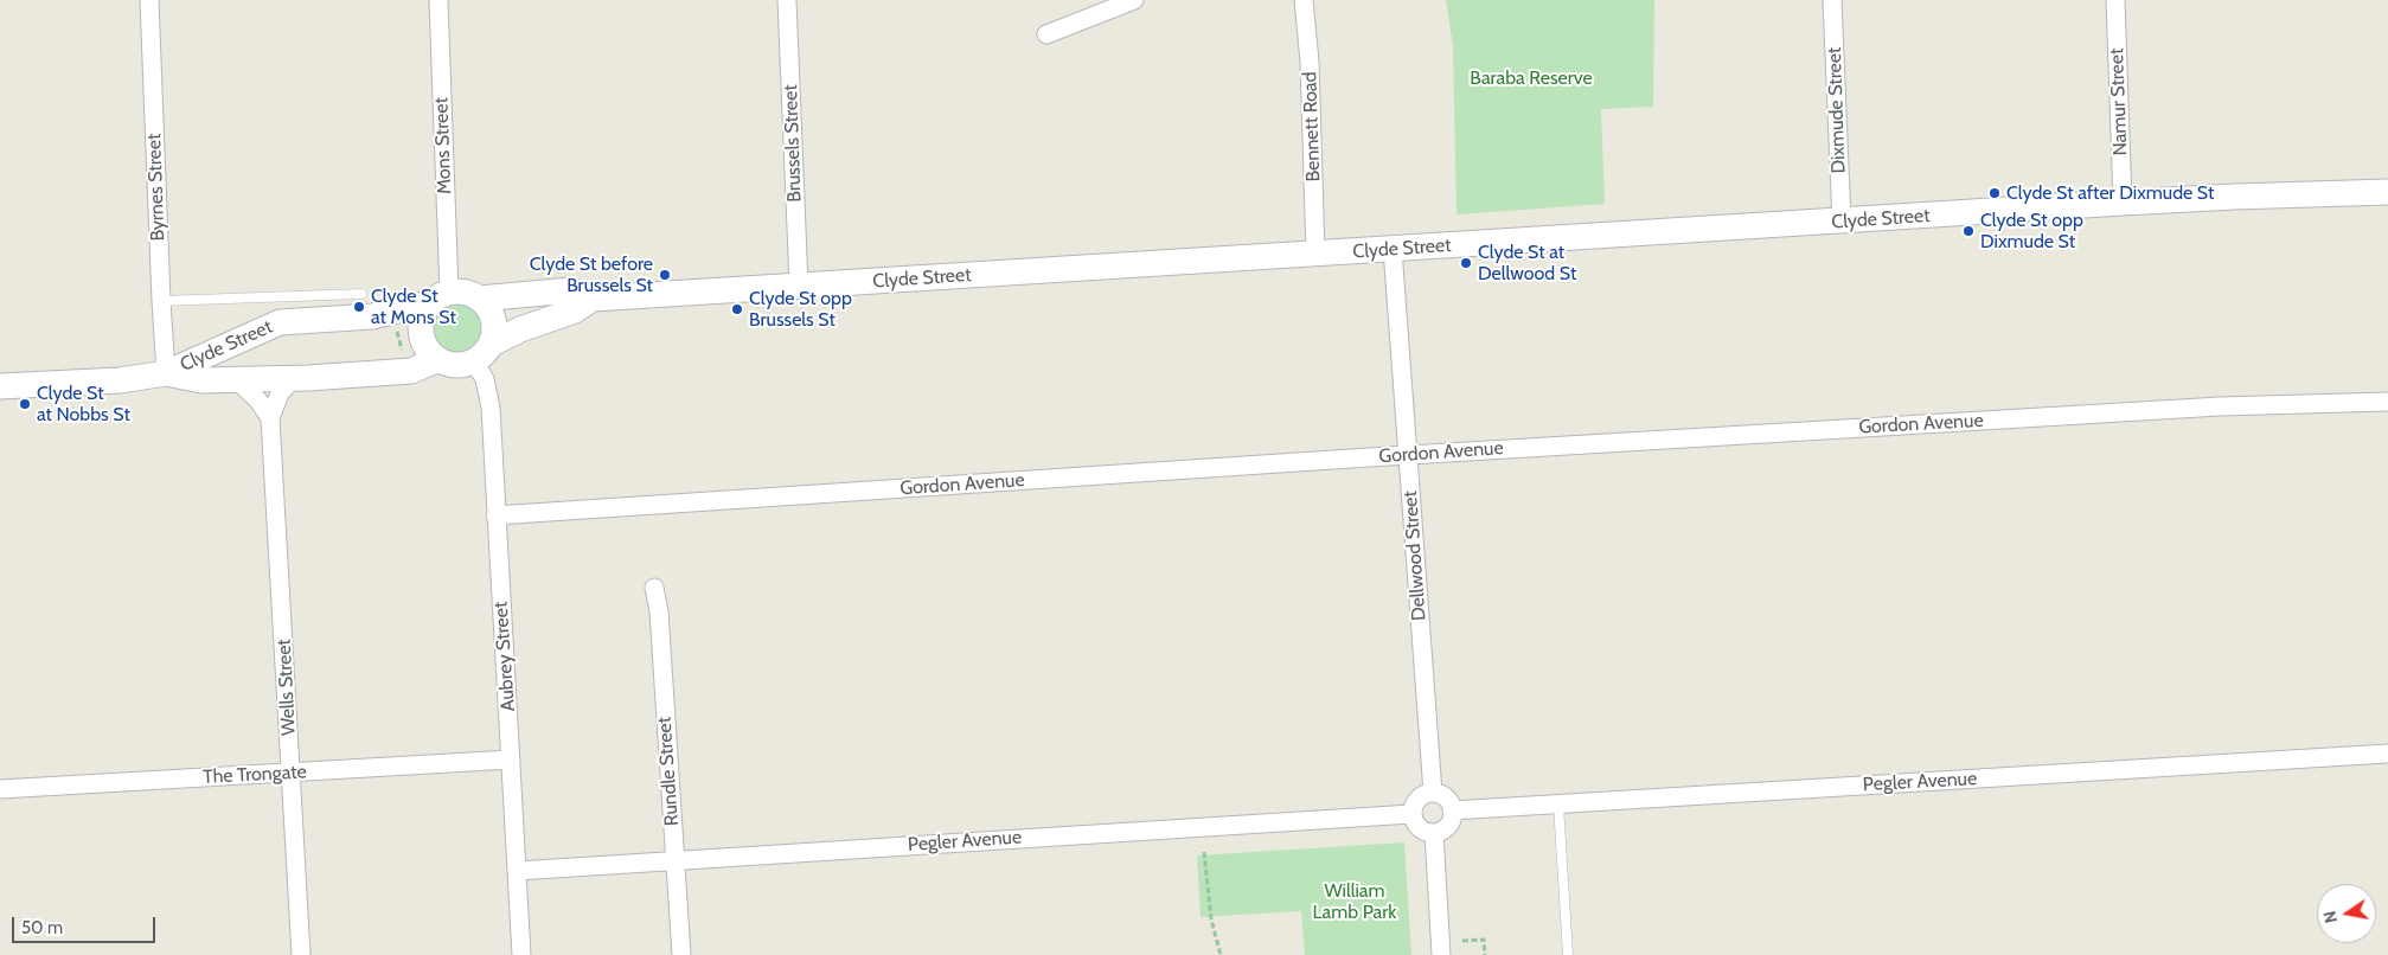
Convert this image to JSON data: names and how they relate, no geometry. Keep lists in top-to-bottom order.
{
  "streets": {
    "main road": ["Clyde Street"],
    "street": [
      "Namur Street",
      "Dixmude Street",
      "Bennett Road",
      "Brussels Street",
      "Mons Street",
      "Byrnes Street",
      "Gordon Avenue",
      "Dellwood Street",
      "Aubrey Street",
      "Wells Street",
      "Rundle Street",
      "The Trongate",
      "Pegler Avenue"
    ]
  },
  "crossings": [
    ["Namur Street", "Clyde Street"],
    ["Dixmude Street", "Clyde Street"],
    ["Bennett Road", "Clyde Street"],
    ["Brussels Street", "Clyde Street"],
    ["Mons Street", "Clyde Street"],
    ["Mons Street", "Aubrey Street"],
    ["Byrnes Street", "Clyde Street"],
    ["Clyde Street", "Dellwood Street"],
    ["Clyde Street", "Aubrey Street"],
    ["Clyde Street", "Wells Street"],
    ["Gordon Avenue", "Dellwood Street"],
    ["Gordon Avenue", "Aubrey Street"],
    ["Dellwood Street", "Pegler Avenue"],
    ["Aubrey Street", "The Trongate"],
    ["Aubrey Street", "Pegler Avenue"],
    ["Wells Street", "The Trongate"],
    ["Rundle Street", "Pegler Avenue"]
  ],
  "parks": ["Baraba Reserve", "William Lamb Park"],
  "places": [
    "Clyde St after Dixmude St",
    "Clyde St opp Dixmude St",
    "Clyde St at Dellwood St",
    "Clyde St before Brussels St",
    "Clyde St at Mons St",
    "Clyde St opp Brussels St",
    "Clyde St at Nobbs St"
  ],
  "scale_bar": "50 m",
  "north": "left"
}
